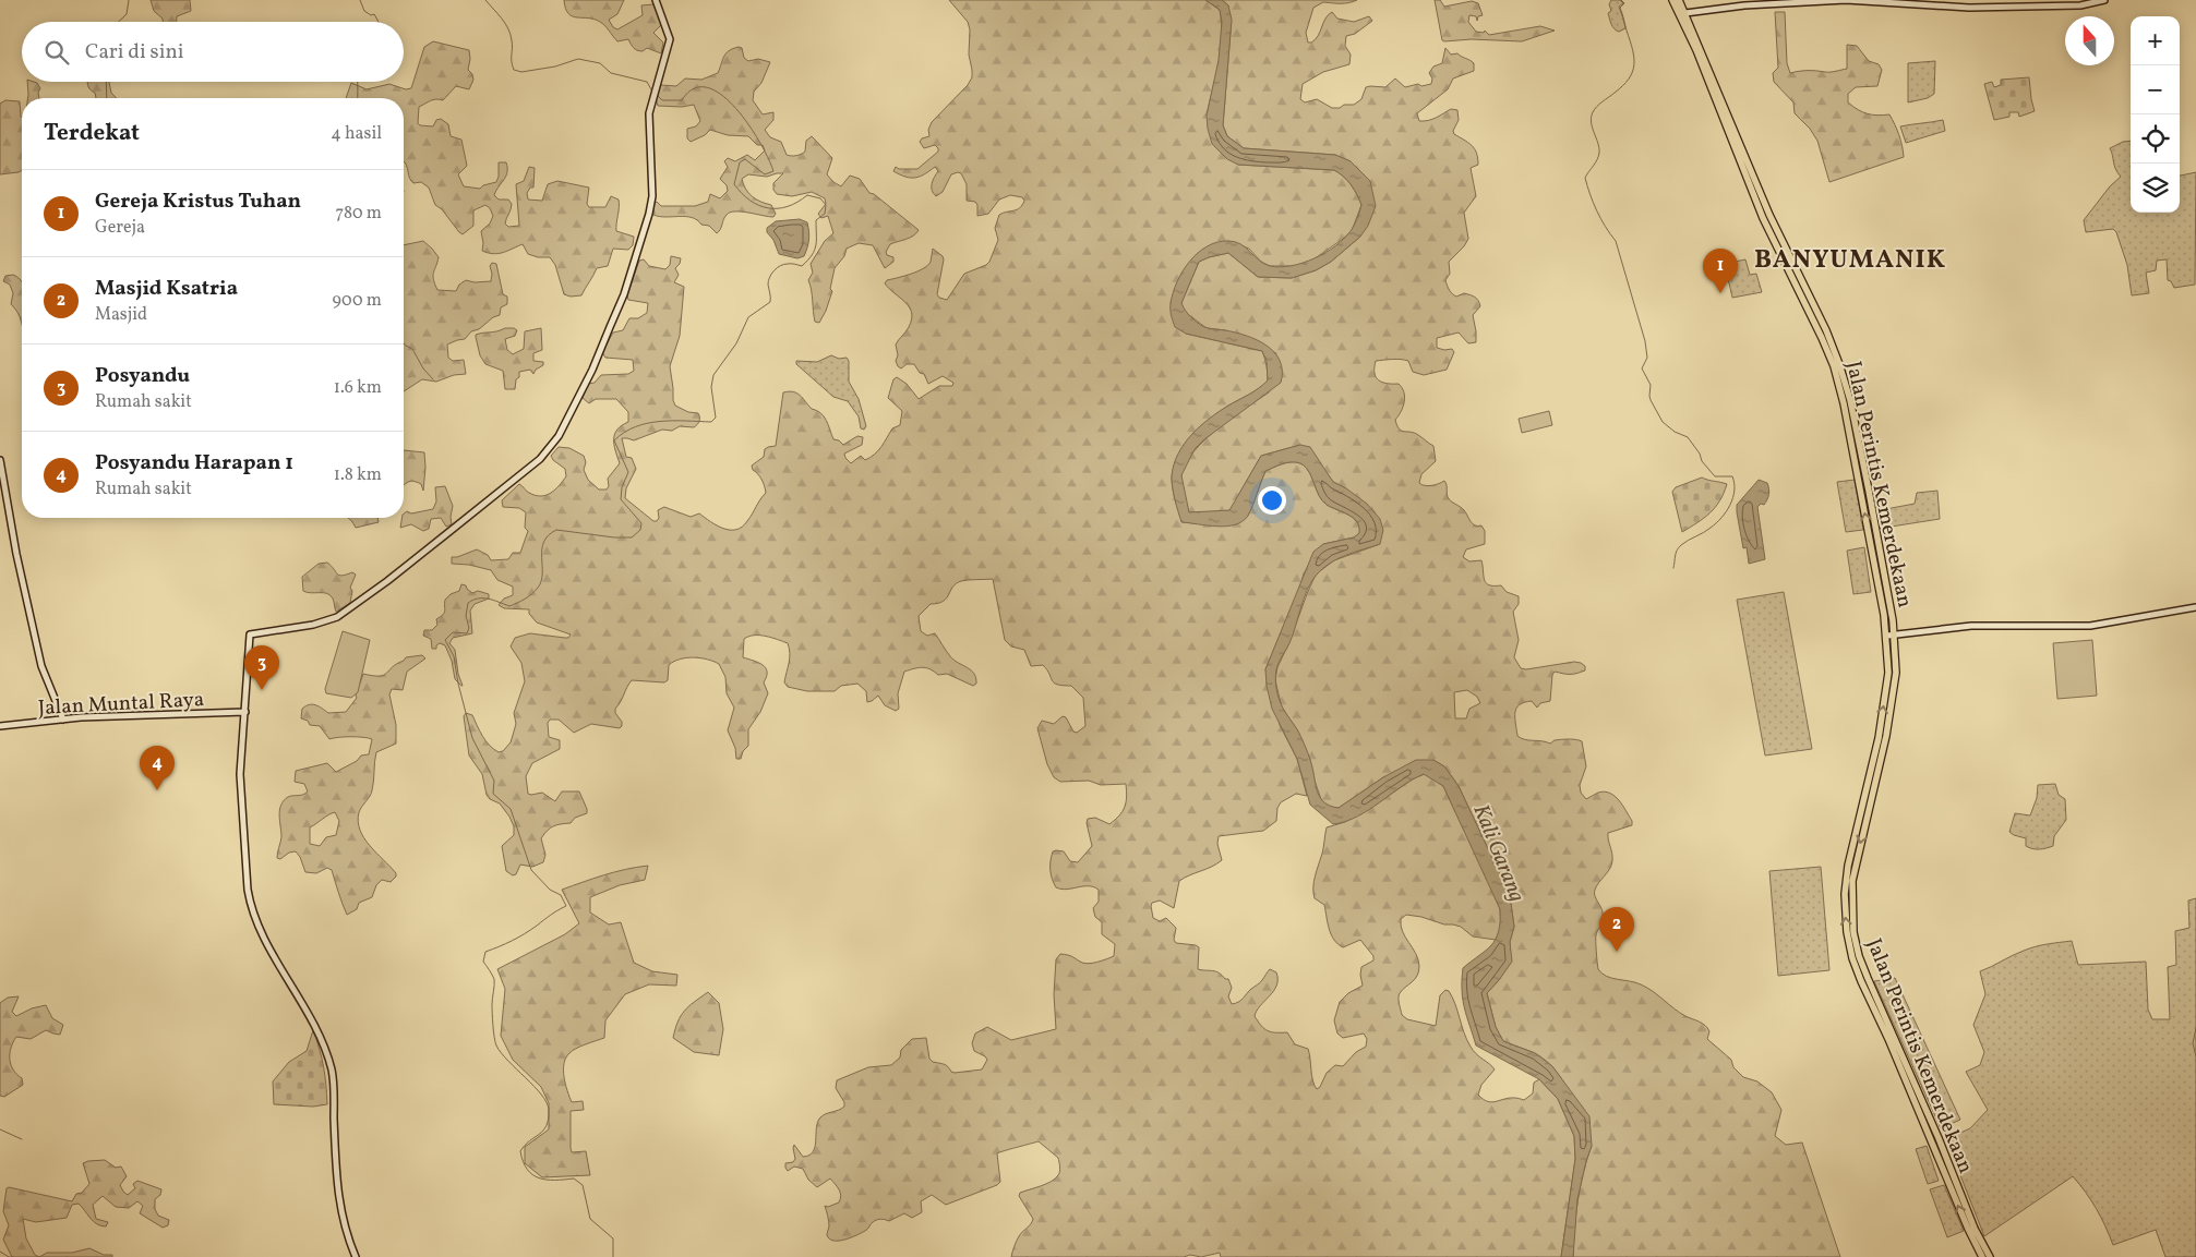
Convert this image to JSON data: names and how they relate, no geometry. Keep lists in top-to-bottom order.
{
  "streets": {
    "highway": ["Jalan Perintis Kemerdekaan"],
    "main road": ["Jalan Muntal Raya"]
  },
  "districts": ["BANYUMANIK"],
  "water": ["Kali Garang"],
  "north": "top",
  "page": {
    "map_buttons": ["+", "−"],
    "search": "Cari di sini",
    "heading": ["Terdekat", "4 hasil"],
    "list": [
      {
        "mark": "1",
        "name": "Gereja Kristus Tuhan",
        "note": "Gereja",
        "value": "780 m"
      },
      {
        "mark": "2",
        "name": "Masjid Ksatria",
        "note": "Masjid",
        "value": "900 m"
      },
      {
        "mark": "3",
        "name": "Posyandu",
        "note": "Rumah sakit",
        "value": "1.6 km"
      },
      {
        "mark": "4",
        "name": "Posyandu Harapan 1",
        "note": "Rumah sakit",
        "value": "1.8 km"
      }
    ],
    "pins": [
      "1",
      "3",
      "4",
      "2"
    ]
  }
}
